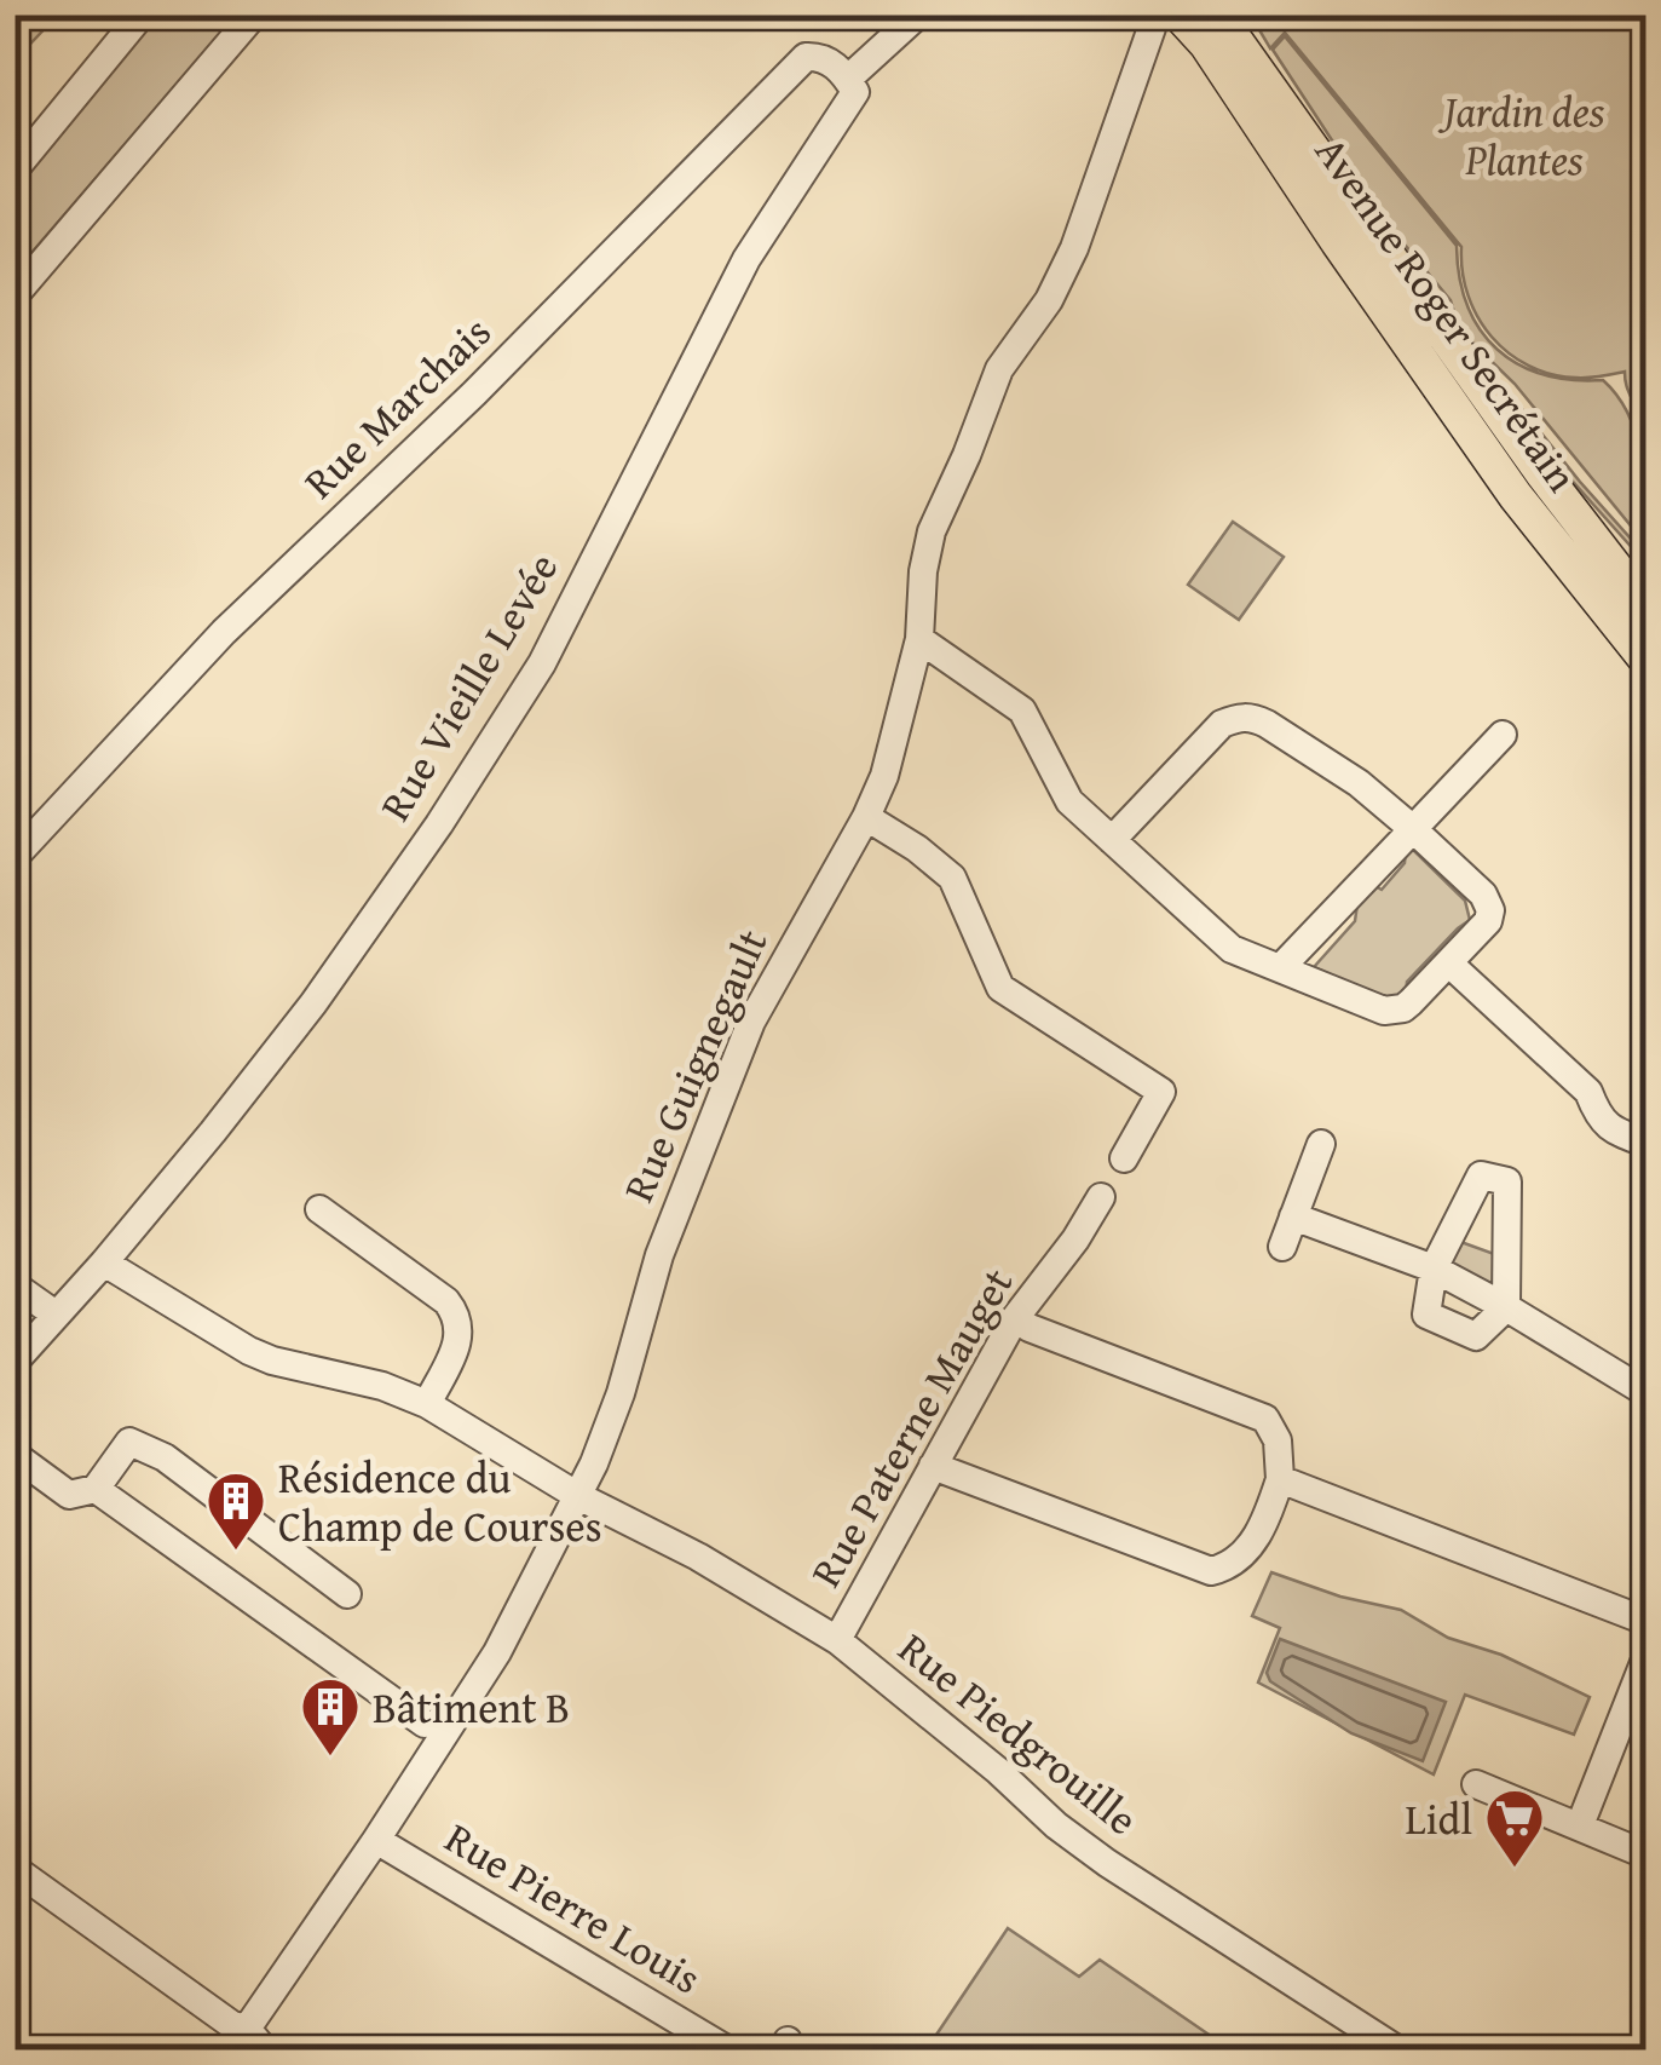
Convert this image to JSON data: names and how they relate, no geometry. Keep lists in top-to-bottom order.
{
  "streets": {
    "main road": ["Avenue Roger Secrétain"],
    "street": [
      "Rue Marchais",
      "Rue Vieille Levée",
      "Rue Guignegault",
      "Rue Paterne Mauget",
      "Rue Piedgrouille",
      "Rue Pierre Louis"
    ]
  },
  "crossings": [
    ["Avenue Roger Secrétain", "Rue Guignegault"],
    ["Rue Marchais", "Rue Vieille Levée"],
    ["Rue Vieille Levée", "Rue Piedgrouille"],
    ["Rue Guignegault", "Rue Piedgrouille"],
    ["Rue Guignegault", "Rue Pierre Louis"],
    ["Rue Paterne Mauget", "Rue Piedgrouille"]
  ],
  "parks": ["Jardin des Plantes"],
  "places": {
    "building": ["Résidence du Champ de Courses", "Bâtiment B"],
    "supermarket": ["Lidl"]
  }
}
